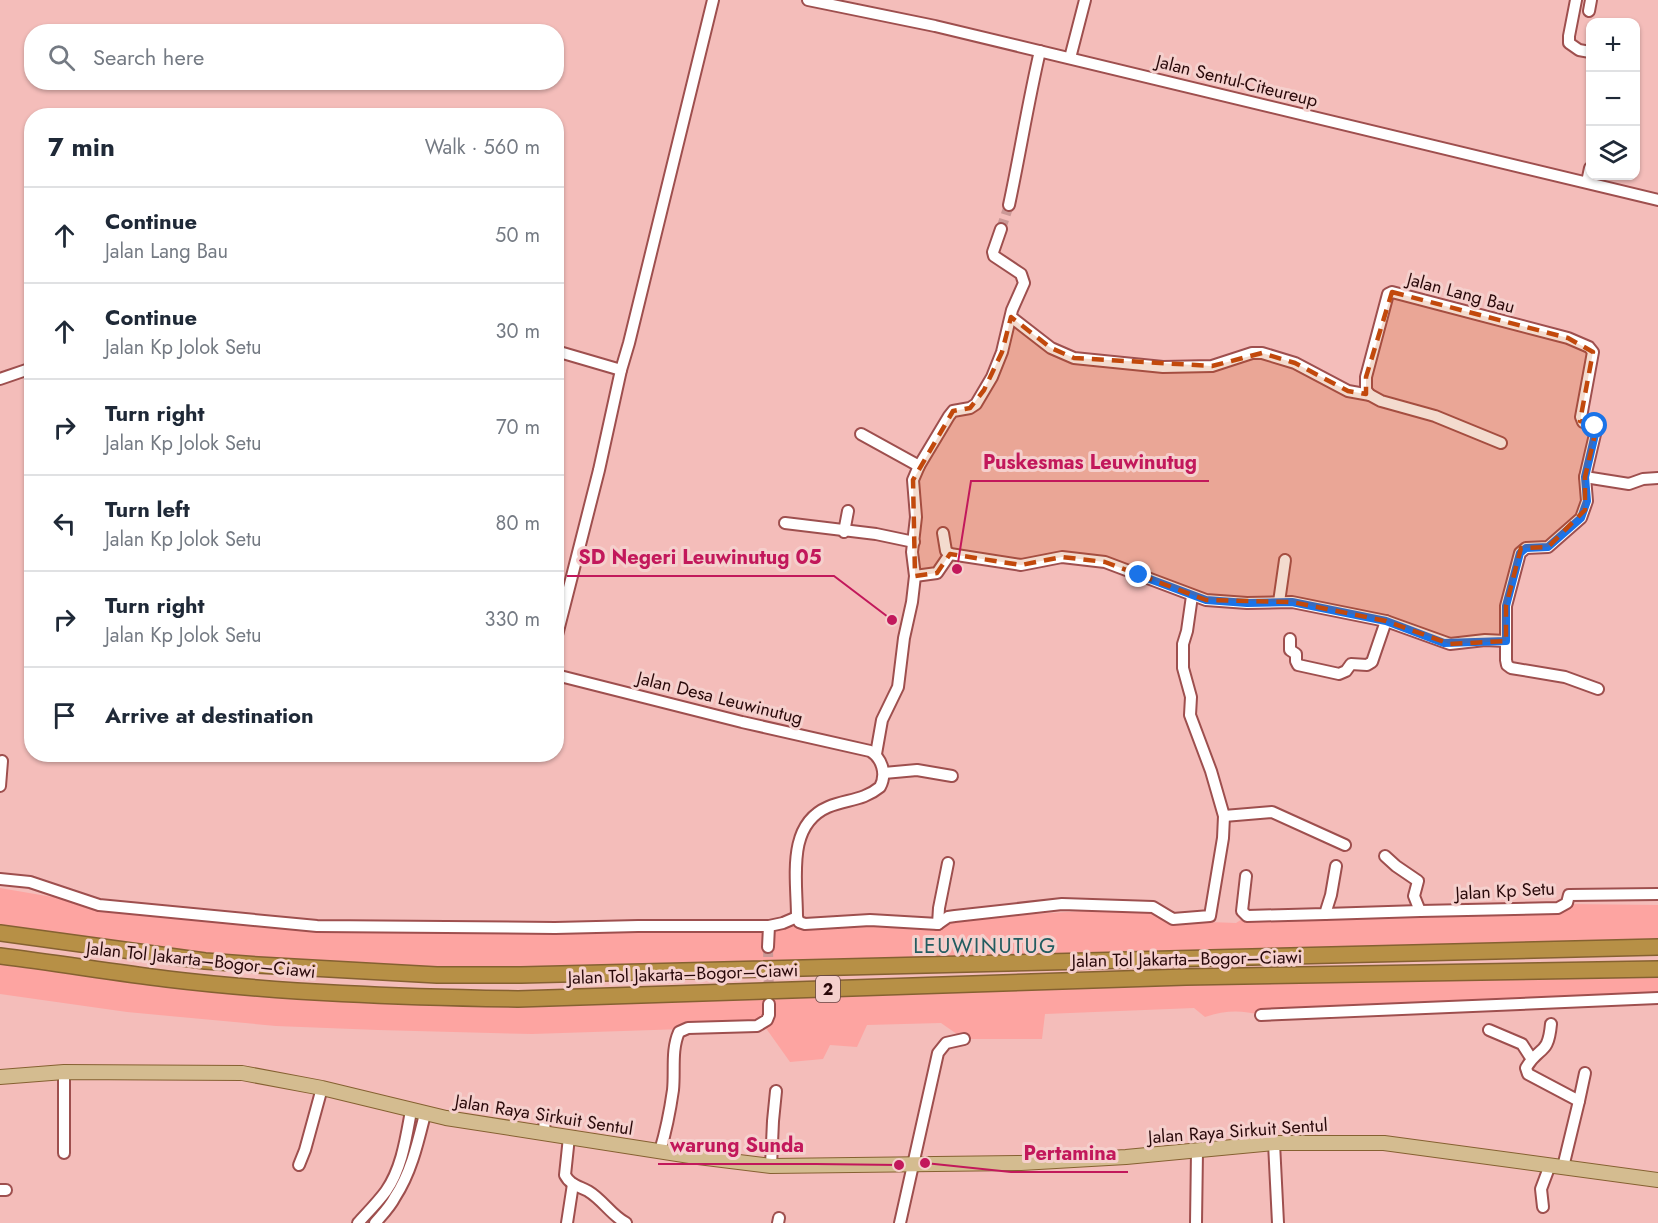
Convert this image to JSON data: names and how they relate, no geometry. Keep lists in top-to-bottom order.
{
  "streets": {
    "highway": ["Jalan Tol Jakarta–Bogor–Ciawi", "2"],
    "main road": ["Jalan Raya Sirkuit Sentul"],
    "street": [
      "Jalan Sentul-Citeureup",
      "Jalan Lang Bau",
      "Jalan Desa Leuwinutug",
      "Jalan Kp Setu"
    ]
  },
  "districts": ["LEUWINUTUG"],
  "places": [
    "Puskesmas Leuwinutug",
    "SD Negeri Leuwinutug 05",
    "Pertamina",
    "warung Sunda"
  ],
  "page": {
    "map_buttons": ["+", "−"],
    "search": "Search here",
    "heading": ["7 min", "Walk · 560 m"],
    "list": [
      ["Continue", "Jalan Lang Bau", "50 m"],
      ["Continue", "Jalan Kp Jolok Setu", "30 m"],
      ["Turn right", "Jalan Kp Jolok Setu", "70 m"],
      ["Turn left", "Jalan Kp Jolok Setu", "80 m"],
      ["Turn right", "Jalan Kp Jolok Setu", "330 m"],
      "Arrive at destination"
    ]
  }
}
